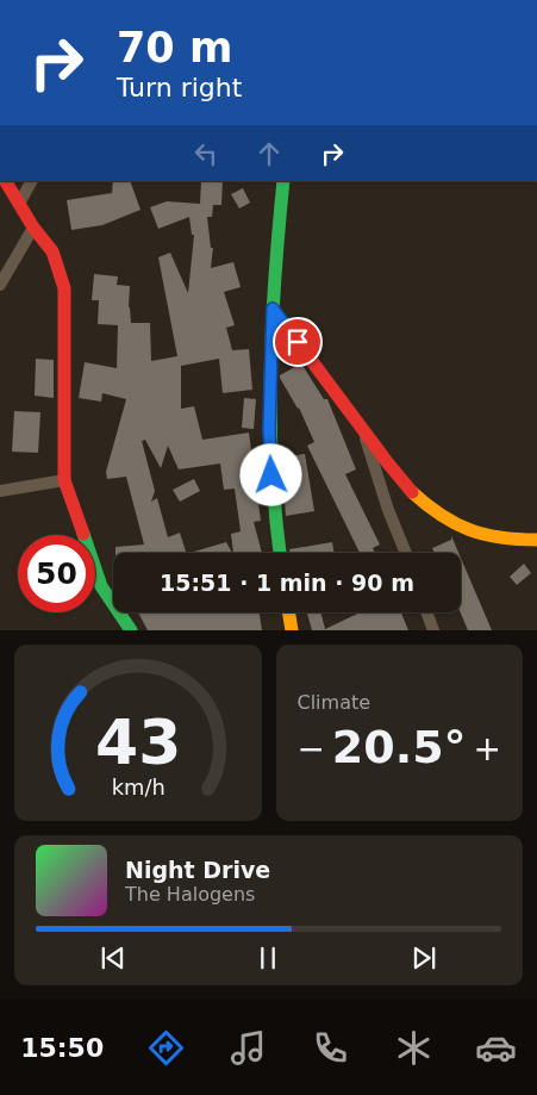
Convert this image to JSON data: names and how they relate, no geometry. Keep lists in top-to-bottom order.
{
  "page": {
    "turn": ["70 m", "Turn right"],
    "limit": "50",
    "trip": "15:51 · 1 min · 90 m",
    "tile": "Climate",
    "heat": ["−", "20.5°", "+"],
    "song": ["Night Drive", "The Halogens"],
    "tabs": "15:50",
    "gauge": ["43", "km/h"]
  }
}
